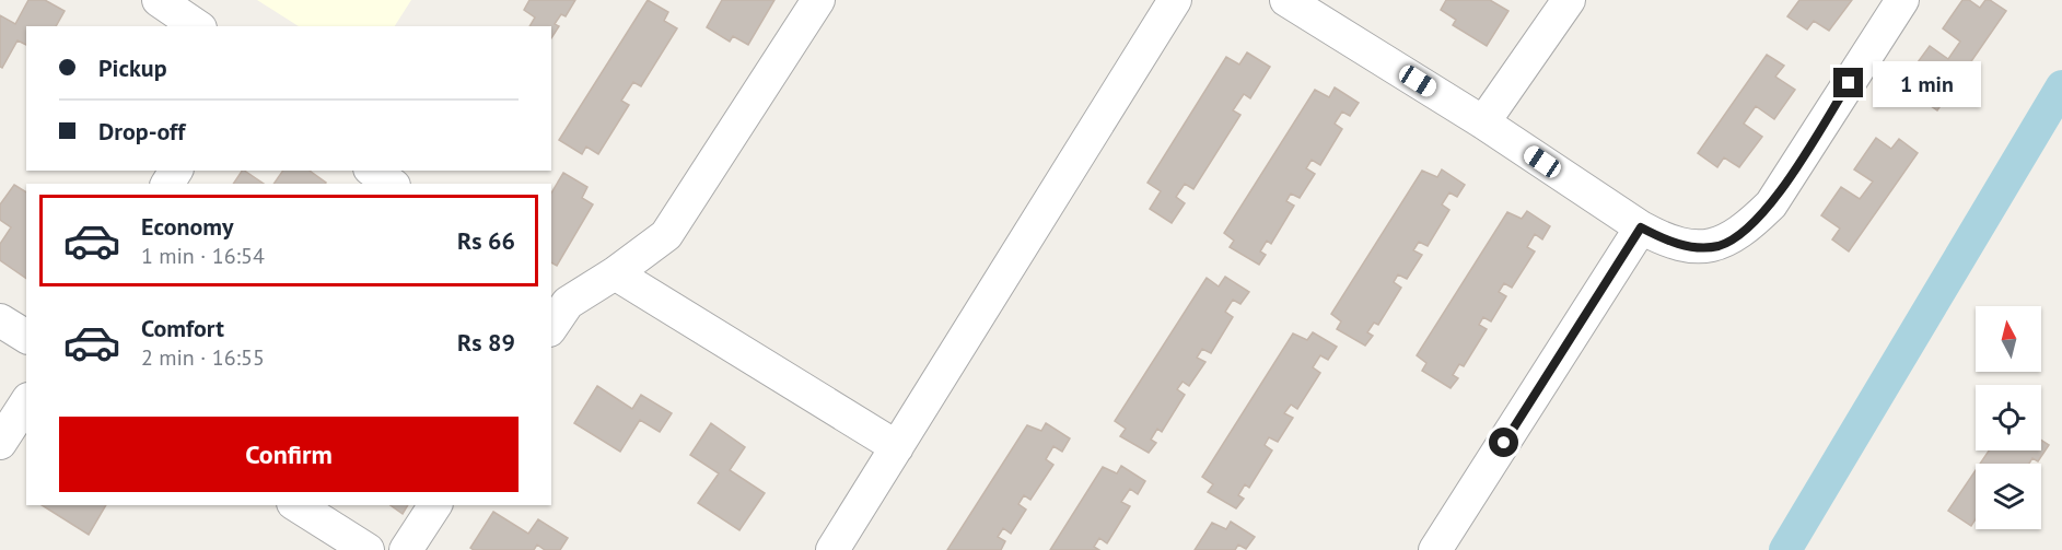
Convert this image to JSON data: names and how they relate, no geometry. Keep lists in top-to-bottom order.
{
  "north": "top",
  "page": {
    "banner": ["Pickup", "Drop-off"],
    "bubble": "1 min",
    "list": [
      {
        "name": "Economy",
        "note": "1 min · 16:54",
        "value": "Rs 66"
      },
      {
        "name": "Comfort",
        "note": "2 min · 16:55",
        "value": "Rs 89"
      }
    ],
    "buttons": "Confirm"
  }
}
